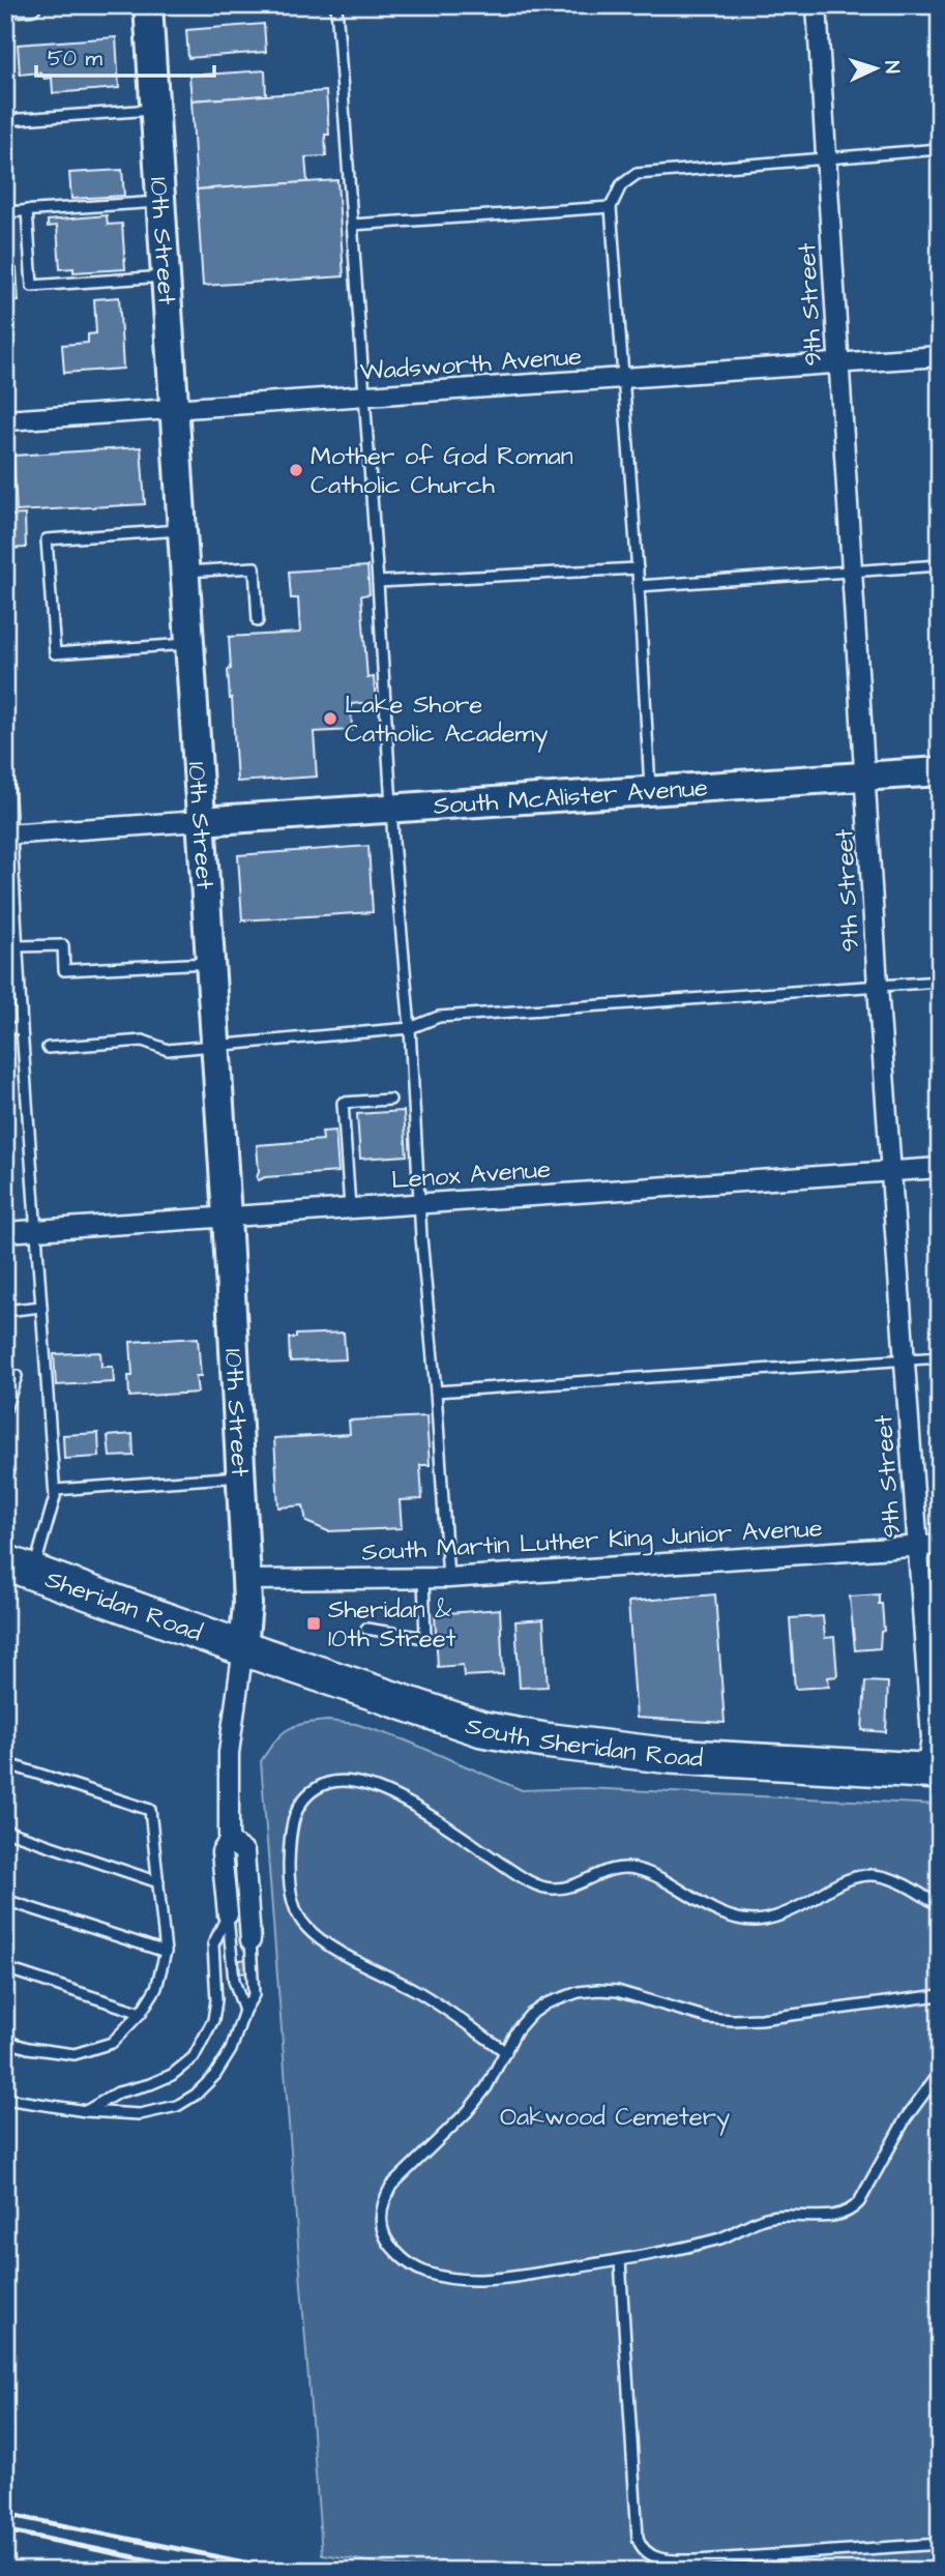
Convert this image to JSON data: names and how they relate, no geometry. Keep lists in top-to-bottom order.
{
  "streets": {
    "highway": ["Sheridan Road", "South Sheridan Road"],
    "street": [
      "10th Street",
      "9th Street",
      "Wadsworth Avenue",
      "South McAlister Avenue",
      "Lenox Avenue",
      "South Martin Luther King Junior Avenue"
    ]
  },
  "crossings": [
    ["10th Street", "Wadsworth Avenue"],
    ["10th Street", "South McAlister Avenue"],
    ["10th Street", "Lenox Avenue"],
    ["10th Street", "South Martin Luther King Junior Avenue"],
    ["10th Street", "Sheridan Road"],
    ["10th Street", "South Sheridan Road"],
    ["9th Street", "Wadsworth Avenue"],
    ["9th Street", "South McAlister Avenue"],
    ["9th Street", "Lenox Avenue"],
    ["9th Street", "South Martin Luther King Junior Avenue"],
    ["9th Street", "South Sheridan Road"],
    ["Sheridan Road", "South Sheridan Road"]
  ],
  "parks": ["Oakwood Cemetery"],
  "places": {
    "other": ["Mother of God Roman Catholic Church", "Lake Shore Catholic Academy"],
    "transit": ["Sheridan & 10th Street"]
  },
  "scale_bar": "50 m",
  "north": "right"
}
